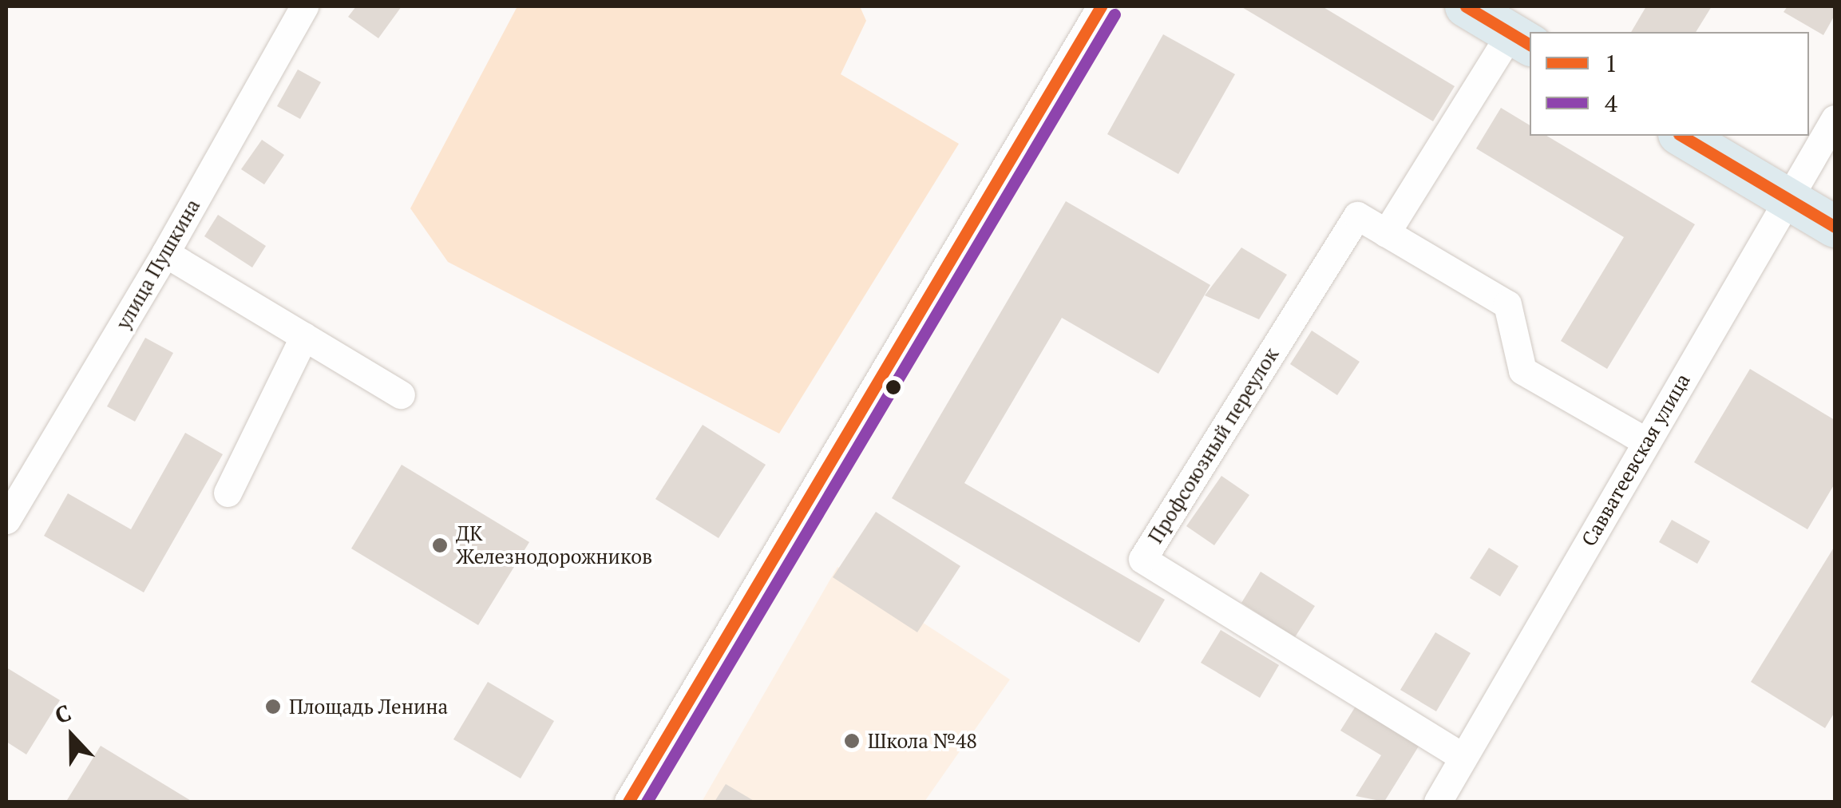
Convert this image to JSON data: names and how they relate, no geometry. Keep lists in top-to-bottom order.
{
  "streets": {
    "street": ["улица Пушкина", "Профсоюзный переулок", "Савватеевская улица"]
  },
  "crossings": [
    ["Профсоюзный переулок", "Савватеевская улица"]
  ],
  "places": ["ДК Железнодорожников", "Площадь Ленина", "Школа №48"],
  "lines": ["transit line 1", "transit line 4"],
  "legend": ["1", "4"],
  "north": "top"
}
